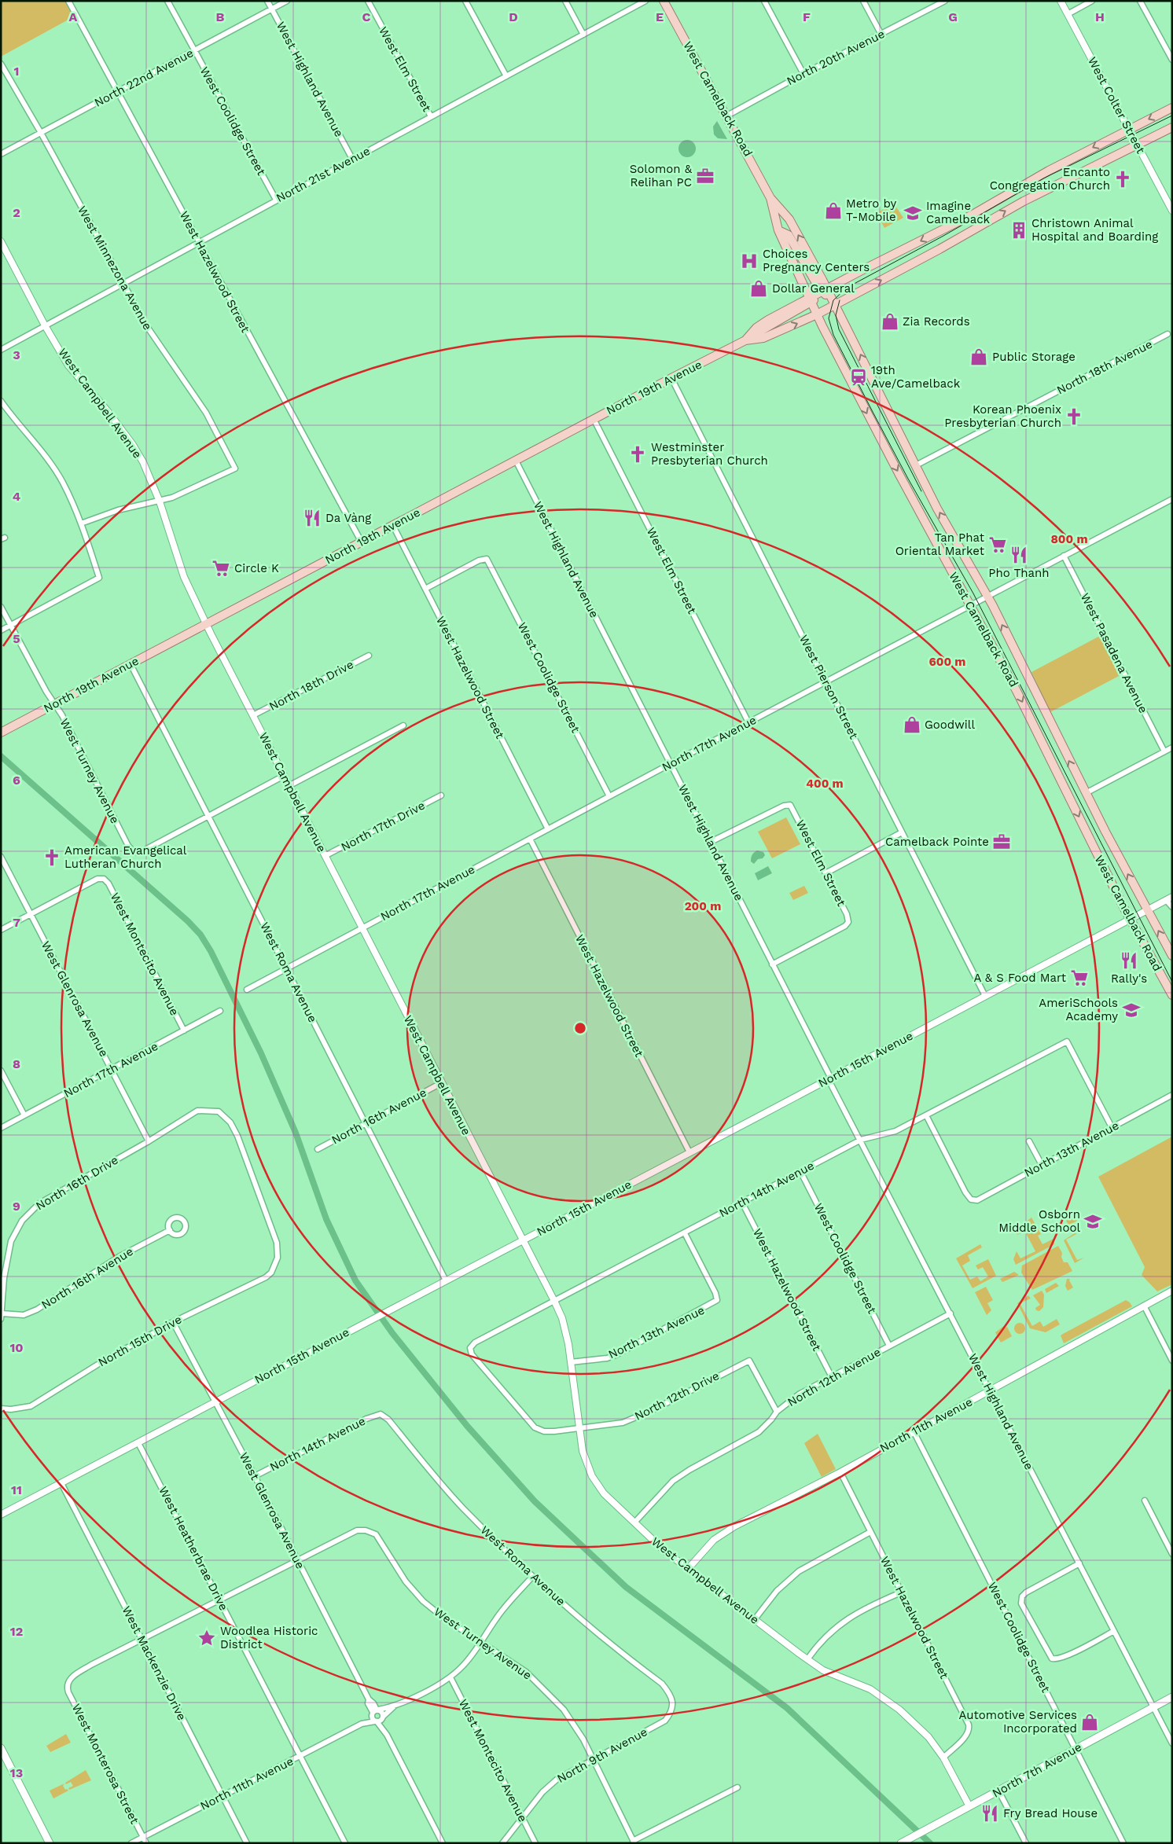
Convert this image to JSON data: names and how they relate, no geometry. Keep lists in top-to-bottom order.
{
  "streets": {
    "main road": ["West Camelback Road", "North 19th Avenue", "North 7th Avenue"],
    "street": [
      "North 20th Avenue",
      "West Elm Street",
      "North 22nd Avenue",
      "West Highland Avenue",
      "West Colter Street",
      "West Coolidge Street",
      "North 21st Avenue",
      "West Minnezona Avenue",
      "West Hazelwood Street",
      "North 18th Avenue",
      "West Campbell Avenue",
      "West Pasadena Avenue",
      "North 18th Drive",
      "West Pierson Street",
      "North 17th Avenue",
      "West Turney Avenue",
      "North 17th Drive",
      "West Montecito Avenue",
      "West Roma Avenue",
      "West Glenrosa Avenue",
      "North 15th Avenue",
      "North 16th Avenue",
      "North 13th Avenue",
      "North 16th Drive",
      "North 14th Avenue",
      "North 15th Drive",
      "North 12th Avenue",
      "North 12th Drive",
      "North 11th Avenue",
      "West Heatherbrae Drive",
      "West Mackenzie Drive",
      "North 9th Avenue",
      "West Monterosa Street"
    ]
  },
  "crossings": [
    ["North 20th Avenue", "West Camelback Road"],
    ["West Elm Street", "West Highland Avenue"],
    ["West Elm Street", "North 21st Avenue"],
    ["West Elm Street", "North 19th Avenue"],
    ["West Elm Street", "North 17th Avenue"],
    ["North 22nd Avenue", "West Highland Avenue"],
    ["North 22nd Avenue", "West Coolidge Street"],
    ["North 22nd Avenue", "West Minnezona Avenue"],
    ["North 22nd Avenue", "West Hazelwood Street"],
    ["West Highland Avenue", "North 21st Avenue"],
    ["West Highland Avenue", "North 19th Avenue"],
    ["West Highland Avenue", "North 17th Avenue"],
    ["West Highland Avenue", "North 15th Avenue"],
    ["West Highland Avenue", "North 14th Avenue"],
    ["West Highland Avenue", "North 12th Avenue"],
    ["West Highland Avenue", "North 11th Avenue"],
    ["West Highland Avenue", "North 7th Avenue"],
    ["West Camelback Road", "North 18th Avenue"],
    ["West Camelback Road", "North 19th Avenue"],
    ["West Camelback Road", "North 17th Avenue"],
    ["West Camelback Road", "North 15th Avenue"],
    ["West Colter Street", "North 19th Avenue"],
    ["West Coolidge Street", "North 21st Avenue"],
    ["West Coolidge Street", "West Hazelwood Street"],
    ["West Coolidge Street", "North 17th Avenue"],
    ["West Coolidge Street", "North 14th Avenue"],
    ["West Coolidge Street", "North 12th Avenue"],
    ["West Coolidge Street", "North 11th Avenue"],
    ["West Coolidge Street", "North 7th Avenue"],
    ["North 21st Avenue", "West Minnezona Avenue"],
    ["North 21st Avenue", "West Hazelwood Street"],
    ["North 21st Avenue", "West Campbell Avenue"],
    ["West Minnezona Avenue", "West Campbell Avenue"],
    ["West Hazelwood Street", "North 19th Avenue"],
    ["West Hazelwood Street", "West Campbell Avenue"],
    ["West Hazelwood Street", "North 17th Avenue"],
    ["West Hazelwood Street", "North 15th Avenue"],
    ["West Hazelwood Street", "North 14th Avenue"],
    ["West Hazelwood Street", "North 12th Avenue"],
    ["West Hazelwood Street", "North 11th Avenue"],
    ["North 19th Avenue", "West Campbell Avenue"],
    ["North 19th Avenue", "West Pierson Street"],
    ["North 19th Avenue", "West Turney Avenue"],
    ["North 19th Avenue", "West Roma Avenue"],
    ["West Campbell Avenue", "North 18th Drive"],
    ["West Campbell Avenue", "North 17th Avenue"],
    ["West Campbell Avenue", "North 17th Drive"],
    ["West Campbell Avenue", "North 15th Avenue"],
    ["West Campbell Avenue", "North 16th Avenue"],
    ["West Campbell Avenue", "North 13th Avenue"],
    ["West Campbell Avenue", "North 14th Avenue"],
    ["West Campbell Avenue", "North 12th Avenue"],
    ["West Campbell Avenue", "North 12th Drive"],
    ["West Campbell Avenue", "North 11th Avenue"],
    ["West Campbell Avenue", "North 7th Avenue"],
    ["West Pasadena Avenue", "North 17th Avenue"],
    ["West Pierson Street", "North 17th Avenue"],
    ["West Pierson Street", "North 15th Avenue"],
    ["North 17th Avenue", "West Montecito Avenue"],
    ["North 17th Avenue", "West Roma Avenue"],
    ["North 17th Avenue", "West Glenrosa Avenue"],
    ["West Turney Avenue", "West Roma Avenue"],
    ["West Turney Avenue", "West Glenrosa Avenue"],
    ["West Turney Avenue", "North 9th Avenue"],
    ["West Montecito Avenue", "West Glenrosa Avenue"],
    ["West Montecito Avenue", "North 9th Avenue"],
    ["West Roma Avenue", "North 15th Avenue"],
    ["West Roma Avenue", "North 16th Avenue"],
    ["West Roma Avenue", "North 14th Avenue"],
    ["West Roma Avenue", "North 9th Avenue"],
    ["West Glenrosa Avenue", "North 15th Avenue"],
    ["West Glenrosa Avenue", "North 16th Drive"],
    ["West Glenrosa Avenue", "North 14th Avenue"],
    ["West Glenrosa Avenue", "North 15th Drive"],
    ["West Glenrosa Avenue", "North 11th Avenue"],
    ["North 15th Avenue", "West Heatherbrae Drive"],
    ["North 15th Avenue", "West Mackenzie Drive"],
    ["North 16th Avenue", "North 16th Drive"],
    ["North 13th Avenue", "North 14th Avenue"],
    ["North 16th Drive", "North 15th Drive"],
    ["North 14th Avenue", "North 12th Drive"],
    ["North 12th Avenue", "North 12th Drive"],
    ["North 11th Avenue", "West Heatherbrae Drive"],
    ["North 11th Avenue", "West Mackenzie Drive"],
    ["North 11th Avenue", "West Monterosa Street"],
    ["West Mackenzie Drive", "West Monterosa Street"]
  ],
  "places": {
    "office": ["Solomon & Relihan PC", "Camelback Pointe"],
    "church": [
      "Encanto Congregation Church",
      "Korean Phoenix Presbyterian Church",
      "Westminster Presbyterian Church",
      "American Evangelical Lutheran Church"
    ],
    "shop": [
      "Metro by T-Mobile",
      "Dollar General",
      "Zia Records",
      "Public Storage",
      "Goodwill",
      "Automotive Services Incorporated"
    ],
    "school or university": ["Imagine Camelback", "AmeriSchools Academy", "Osborn Middle School"],
    "building": ["Christown Animal Hospital and Boarding"],
    "hospital": ["Choices Pregnancy Centers"],
    "station": ["19th Ave/Camelback"],
    "restaurant": [
      "Da Vàng",
      "Pho Thanh",
      "Rally's",
      "Fry Bread House"
    ],
    "supermarket": ["Tan Phat Oriental Market", "Circle K", "A & S Food Mart"],
    "place": ["Woodlea Historic District"]
  },
  "grid": {
    "columns": [
      "A",
      "B",
      "C",
      "D",
      "E",
      "F",
      "G",
      "H"
    ],
    "rows": [
      "1",
      "2",
      "3",
      "4",
      "5",
      "6",
      "7",
      "8",
      "9",
      "10",
      "11",
      "12",
      "13"
    ]
  },
  "rings": [
    "800 m",
    "600 m",
    "400 m",
    "200 m"
  ]
}
